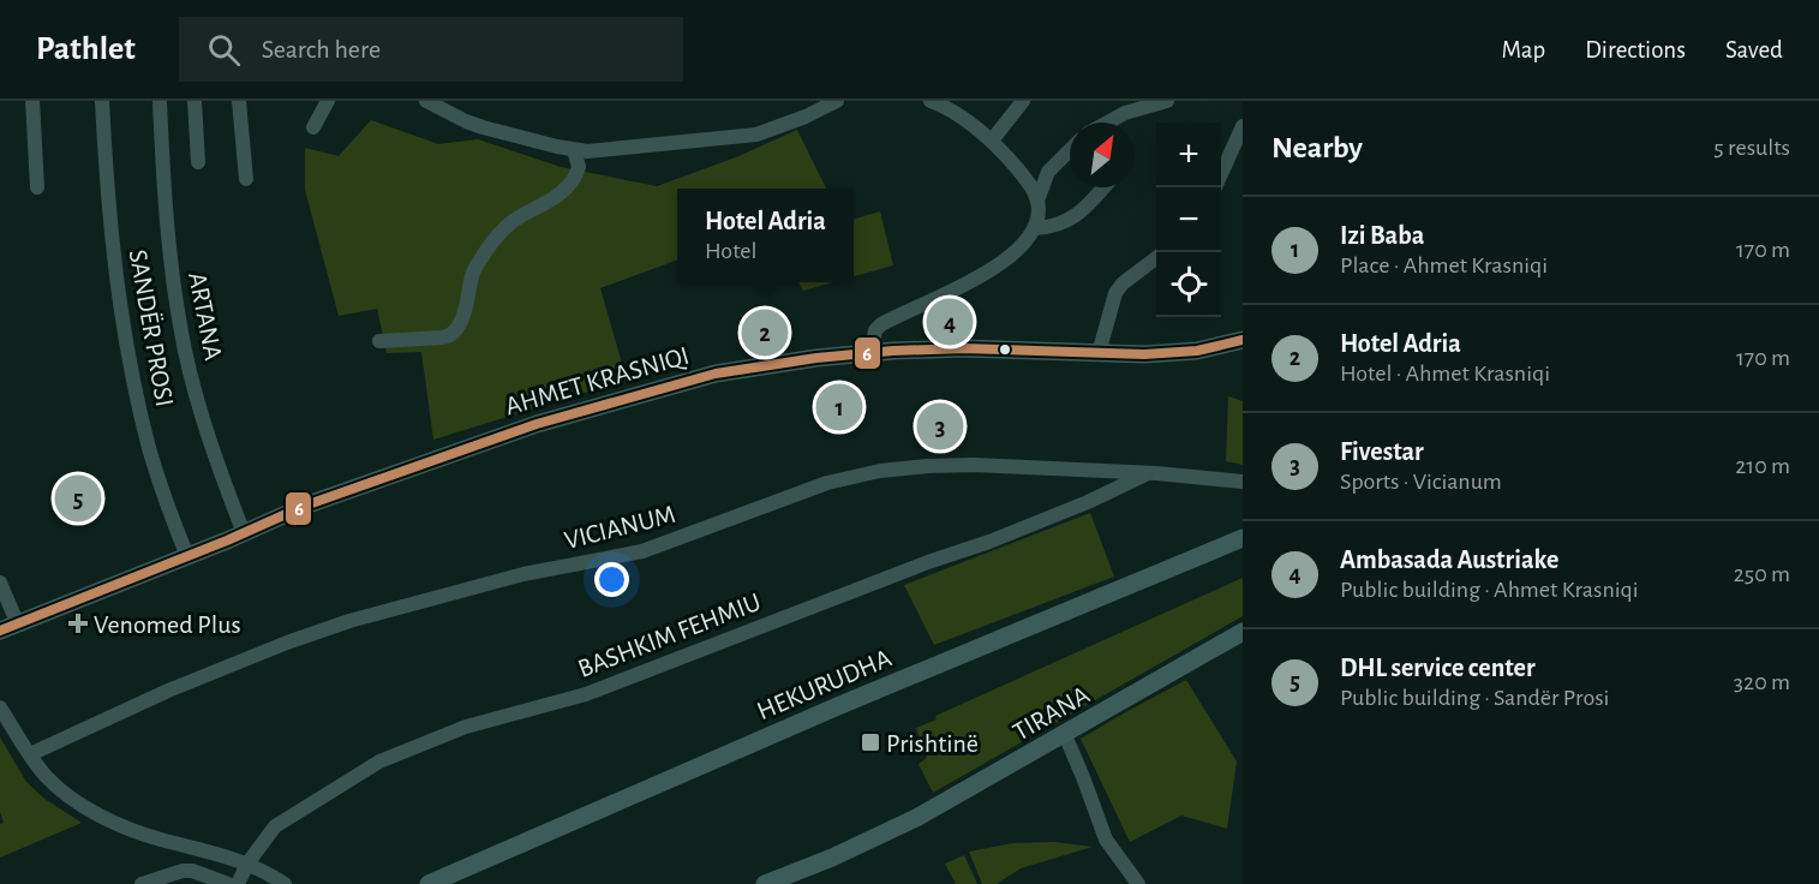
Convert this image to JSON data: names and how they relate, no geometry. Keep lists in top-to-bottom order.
{
  "streets": {
    "main road": ["AHMET KRASNIQI", "HEKURUDHA", "TIRANA"],
    "street": [
      "ARTANA",
      "SANDËR PROSI",
      "VICIANUM",
      "BASHKIM FEHMIU"
    ]
  },
  "crossings": [
    ["ARTANA", "AHMET KRASNIQI"],
    ["SANDËR PROSI", "AHMET KRASNIQI"],
    ["VICIANUM", "BASHKIM FEHMIU"]
  ],
  "places": {
    "health": ["Venomed Plus"],
    "transit": ["Prishtinë"]
  },
  "lines": ["transit line 6"],
  "north": "top right",
  "page": {
    "header": "Pathlet",
    "search": "Search here",
    "nav": ["Map", "Directions", "Saved"],
    "heading": ["Nearby", "5 results"],
    "map_buttons": ["+", "−"],
    "popup": ["Hotel Adria", "Hotel"],
    "list": [
      {
        "mark": "1",
        "name": "Izi Baba",
        "note": "Place · Ahmet Krasniqi",
        "value": "170 m"
      },
      {
        "mark": "2",
        "name": "Hotel Adria",
        "note": "Hotel · Ahmet Krasniqi",
        "value": "170 m"
      },
      {
        "mark": "3",
        "name": "Fivestar",
        "note": "Sports · Vicianum",
        "value": "210 m"
      },
      {
        "mark": "4",
        "name": "Ambasada Austriake",
        "note": "Public building · Ahmet Krasniqi",
        "value": "250 m"
      },
      {
        "mark": "5",
        "name": "DHL service center",
        "note": "Public building · Sandër Prosi",
        "value": "320 m"
      }
    ],
    "pins": [
      "4",
      "2",
      "1",
      "3",
      "5"
    ]
  }
}
